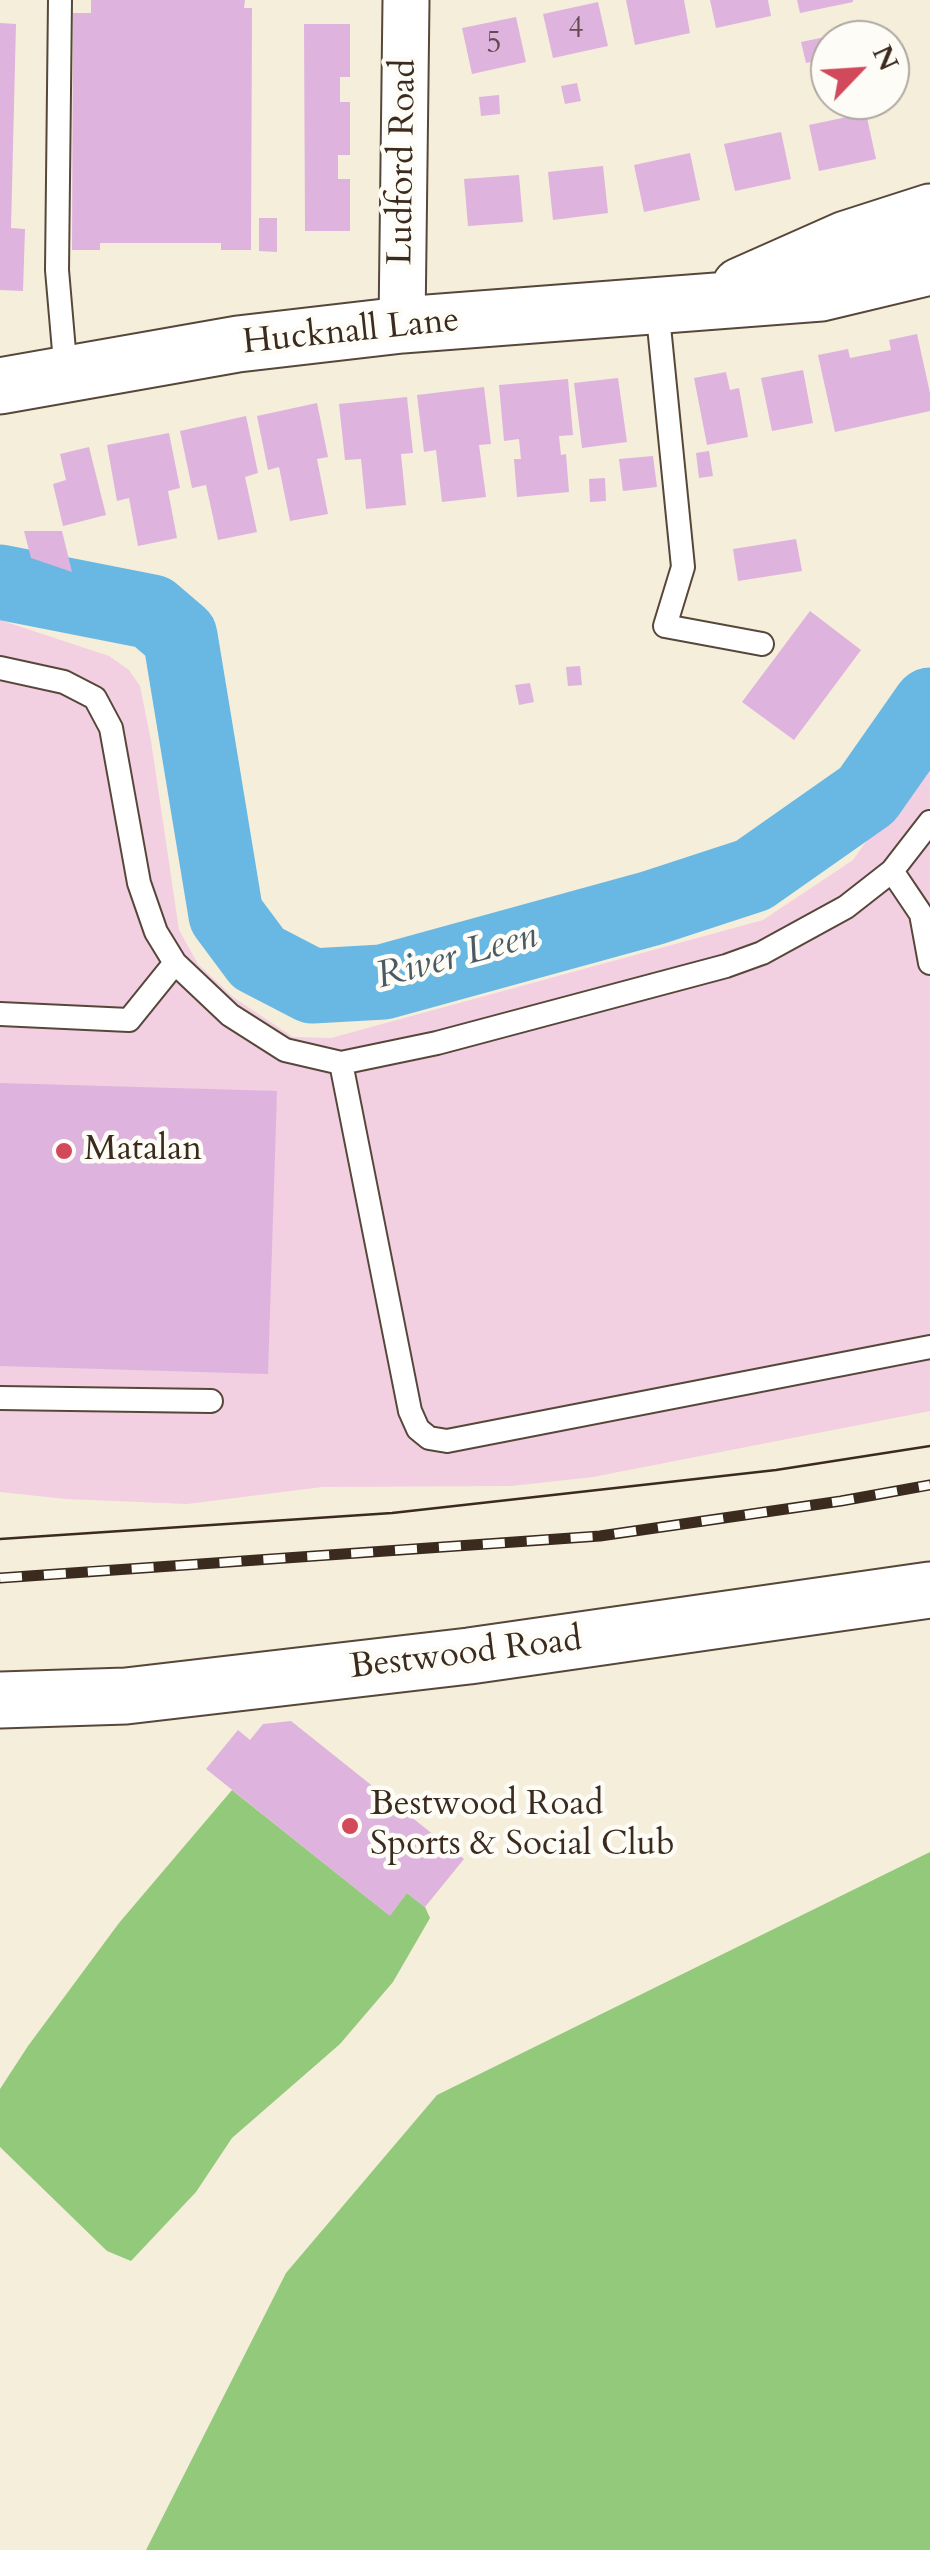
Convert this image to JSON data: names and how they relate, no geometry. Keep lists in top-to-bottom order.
{
  "streets": {
    "main road": ["Hucknall Lane", "Bestwood Road"],
    "street": ["Ludford Road"]
  },
  "crossings": [
    ["Ludford Road", "Hucknall Lane"]
  ],
  "water": ["River Leen"],
  "places": ["Matalan", "Bestwood Road Sports & Social Club"],
  "house_numbers": ["4", "5"],
  "north": "top right"
}
